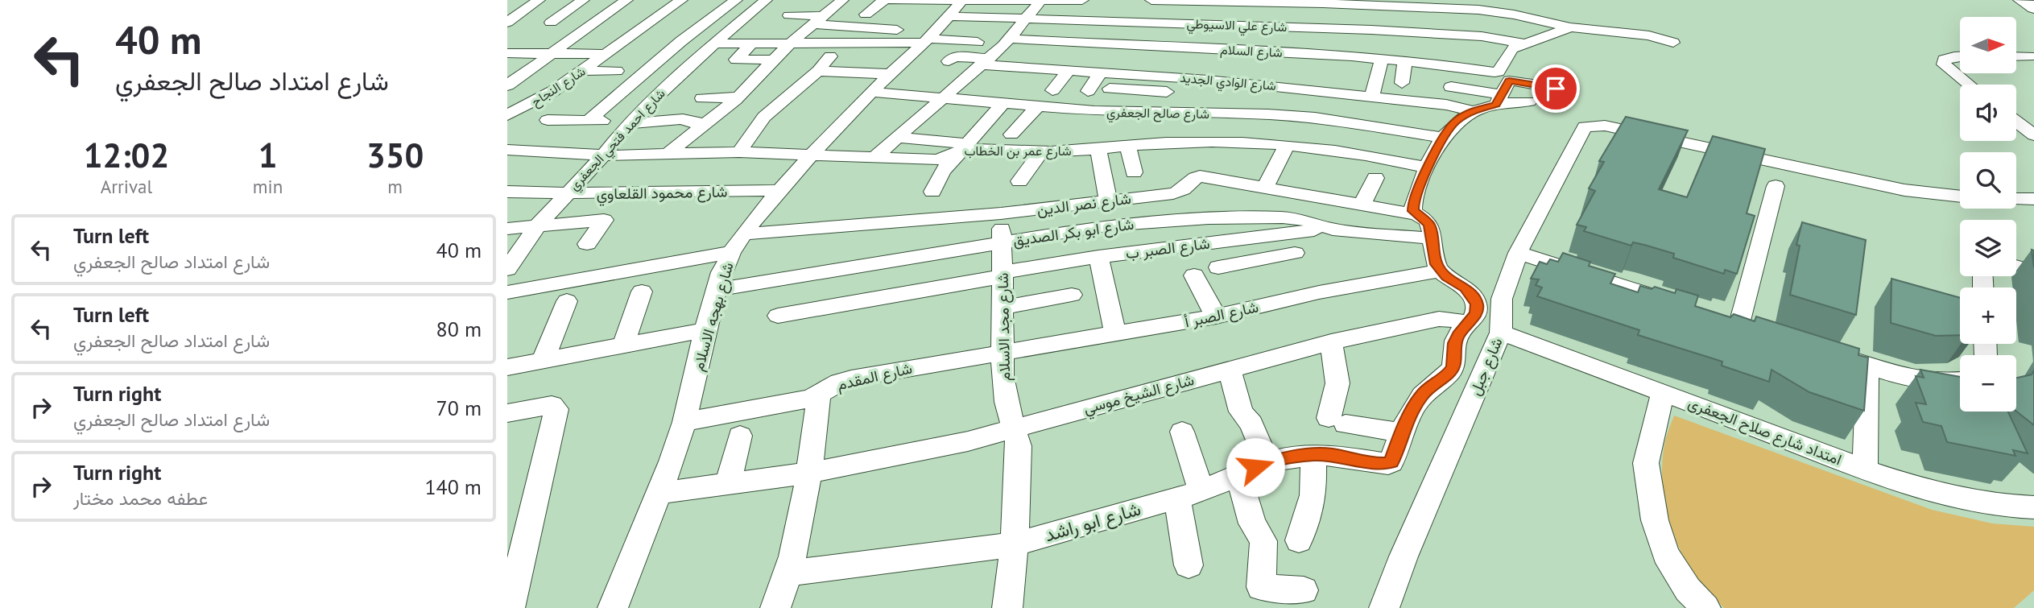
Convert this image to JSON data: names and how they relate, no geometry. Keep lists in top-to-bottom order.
{
  "streets": {
    "street": [
      "شارع علي الاسيوطي",
      "شارع السلام",
      "شارع الوادي الجديد",
      "شارع النجاح",
      "شارع صالح الجعفري",
      "شارع احمد فتحي الجعفري",
      "شارع عمر بن الخطاب",
      "شارع محمود القلعاوي",
      "شارع نصر الدين",
      "شارع ابو بكر الصديق",
      "شارع الصبر ب",
      "شارع الصبر أ",
      "شارع بهجه الاسلام",
      "شارع مجد الاسلام",
      "شارع جبل",
      "شارع المقدم",
      "شارع الشيخ موسي",
      "امتداد شارع صلاح الجعفرى",
      "شارع ابو راشد"
    ]
  },
  "crossings": [
    ["شارع علي الاسيوطي", "شارع السلام"],
    ["شارع علي الاسيوطي", "شارع بهجه الاسلام"],
    ["شارع السلام", "شارع الوادي الجديد"],
    ["شارع صالح الجعفري", "شارع بهجه الاسلام"],
    ["شارع احمد فتحي الجعفري", "شارع عمر بن الخطاب"],
    ["شارع احمد فتحي الجعفري", "شارع محمود القلعاوي"],
    ["شارع عمر بن الخطاب", "شارع بهجه الاسلام"],
    ["شارع محمود القلعاوي", "شارع بهجه الاسلام"],
    ["شارع نصر الدين", "شارع بهجه الاسلام"],
    ["شارع نصر الدين", "شارع مجد الاسلام"],
    ["شارع ابو بكر الصديق", "شارع الصبر ب"],
    ["شارع ابو بكر الصديق", "شارع بهجه الاسلام"],
    ["شارع ابو بكر الصديق", "شارع مجد الاسلام"],
    ["شارع الصبر ب", "شارع مجد الاسلام"],
    ["شارع الصبر أ", "شارع مجد الاسلام"],
    ["شارع الصبر أ", "شارع المقدم"],
    ["شارع بهجه الاسلام", "شارع المقدم"],
    ["شارع بهجه الاسلام", "شارع الشيخ موسي"],
    ["شارع مجد الاسلام", "شارع المقدم"],
    ["شارع مجد الاسلام", "شارع الشيخ موسي"],
    ["شارع مجد الاسلام", "شارع ابو راشد"],
    ["شارع جبل", "امتداد شارع صلاح الجعفرى"]
  ],
  "north": "right",
  "page": {
    "turn": ["40 m", "شارع امتداد صالح الجعفري"],
    "map_buttons": ["+", "−"],
    "eta": [
      "12:02",
      "Arrival",
      "1",
      "min",
      "350",
      "m"
    ],
    "list": [
      {
        "name": "Turn left",
        "note": "شارع امتداد صالح الجعفري",
        "value": "40 m"
      },
      {
        "name": "Turn left",
        "note": "شارع امتداد صالح الجعفري",
        "value": "80 m"
      },
      {
        "name": "Turn right",
        "note": "شارع امتداد صالح الجعفري",
        "value": "70 m"
      },
      {
        "name": "Turn right",
        "note": "عطفه محمد مختار",
        "value": "140 m"
      }
    ]
  }
}
